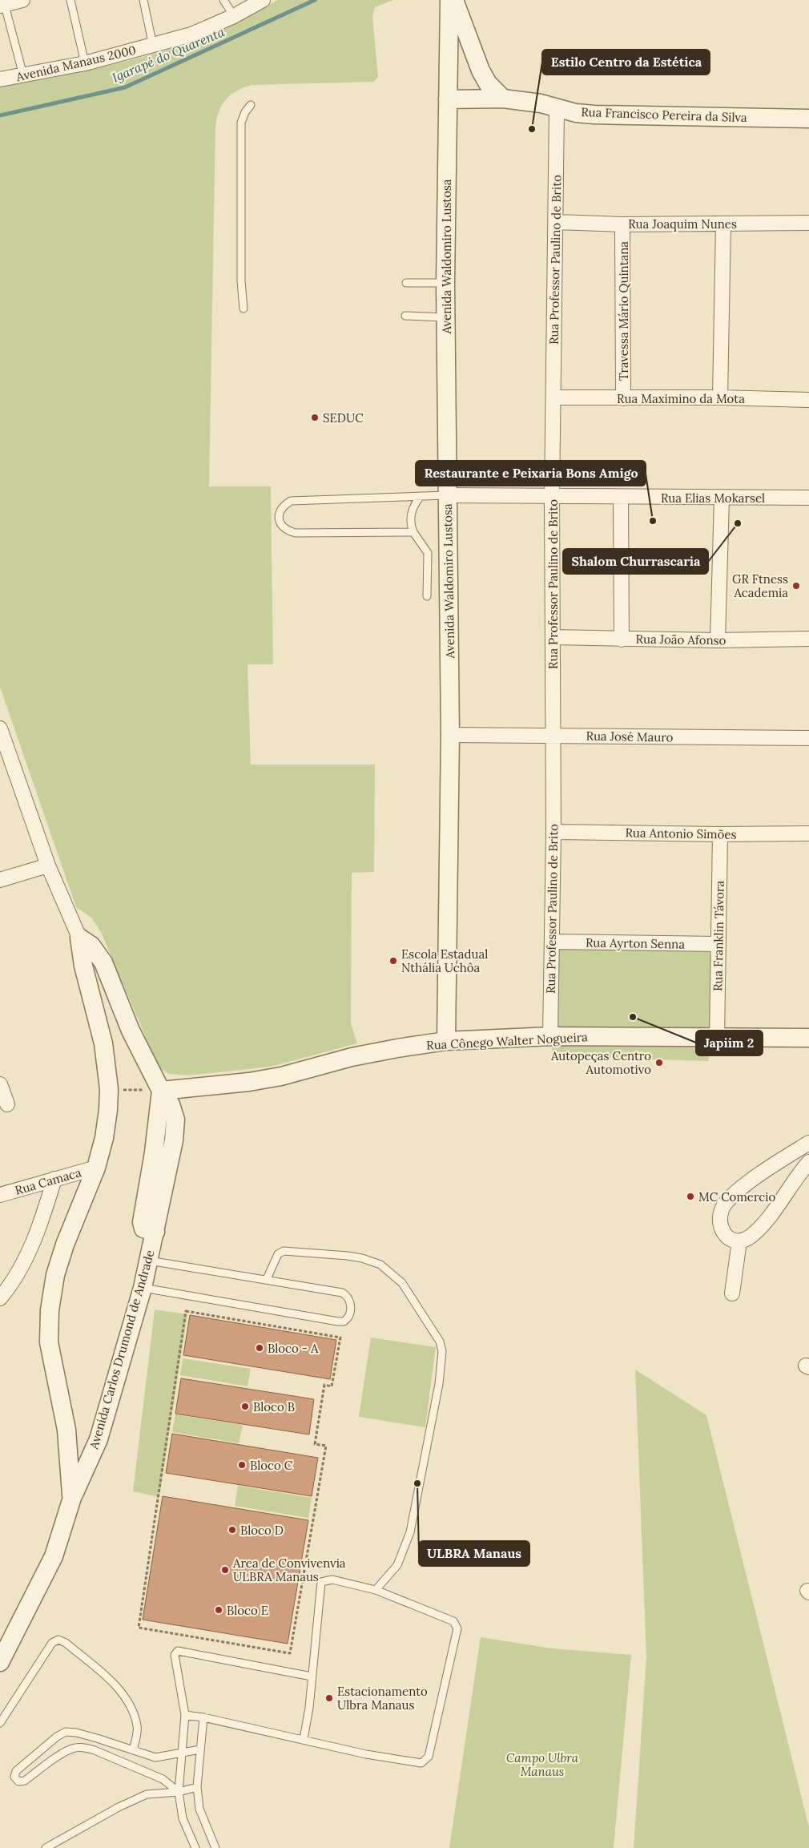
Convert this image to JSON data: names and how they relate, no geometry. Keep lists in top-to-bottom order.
{
  "streets": {
    "street": [
      "Avenida Manaus 2000",
      "Rua Francisco Pereira da Silva",
      "Rua Joaquim Nunes",
      "Avenida Waldomiro Lustosa",
      "Rua Professor Paulino de Brito",
      "Travessa Mário Quintana",
      "Rua Maximino da Mota",
      "Rua Elias Mokarsel",
      "Rua João Afonso",
      "Rua José Mauro",
      "Rua Antonio Simões",
      "Rua Franklin Távora",
      "Rua Ayrton Senna",
      "Rua Cônego Walter Nogueira",
      "Rua Camaca",
      "Avenida Carlos Drumond de Andrade"
    ]
  },
  "crossings": [
    ["Rua Francisco Pereira da Silva", "Avenida Waldomiro Lustosa"],
    ["Rua Francisco Pereira da Silva", "Rua Professor Paulino de Brito"],
    ["Rua Joaquim Nunes", "Rua Professor Paulino de Brito"],
    ["Rua Joaquim Nunes", "Travessa Mário Quintana"],
    ["Avenida Waldomiro Lustosa", "Rua Elias Mokarsel"],
    ["Avenida Waldomiro Lustosa", "Rua José Mauro"],
    ["Avenida Waldomiro Lustosa", "Rua Cônego Walter Nogueira"],
    ["Rua Professor Paulino de Brito", "Rua Maximino da Mota"],
    ["Rua Professor Paulino de Brito", "Rua Elias Mokarsel"],
    ["Rua Professor Paulino de Brito", "Rua João Afonso"],
    ["Rua Professor Paulino de Brito", "Rua José Mauro"],
    ["Rua Professor Paulino de Brito", "Rua Antonio Simões"],
    ["Rua Professor Paulino de Brito", "Rua Ayrton Senna"],
    ["Rua Professor Paulino de Brito", "Rua Cônego Walter Nogueira"],
    ["Travessa Mário Quintana", "Rua Maximino da Mota"],
    ["Rua Antonio Simões", "Rua Franklin Távora"],
    ["Rua Franklin Távora", "Rua Ayrton Senna"],
    ["Rua Franklin Távora", "Rua Cônego Walter Nogueira"],
    ["Rua Cônego Walter Nogueira", "Avenida Carlos Drumond de Andrade"],
    ["Rua Camaca", "Avenida Carlos Drumond de Andrade"]
  ],
  "water": ["Igarapé do Quarenta"],
  "parks": ["Campo Ulbra Manaus"],
  "places": [
    "Estilo Centro da Estética",
    "SEDUC",
    "Restaurante e Peixaria Bons Amigo",
    "Shalom Churrascaria",
    "GR Ftness Academia",
    "Escola Estadual Nthália Uchôa",
    "Japiim 2",
    "Autopeças Centro Automotivo",
    "MC Comercio",
    "Bloco - A",
    "Bloco B",
    "Bloco C",
    "ULBRA Manaus",
    "Bloco D",
    "Area de Convivenvia ULBRA Manaus",
    "Bloco E",
    "Estacionamento Ulbra Manaus"
  ]
}
